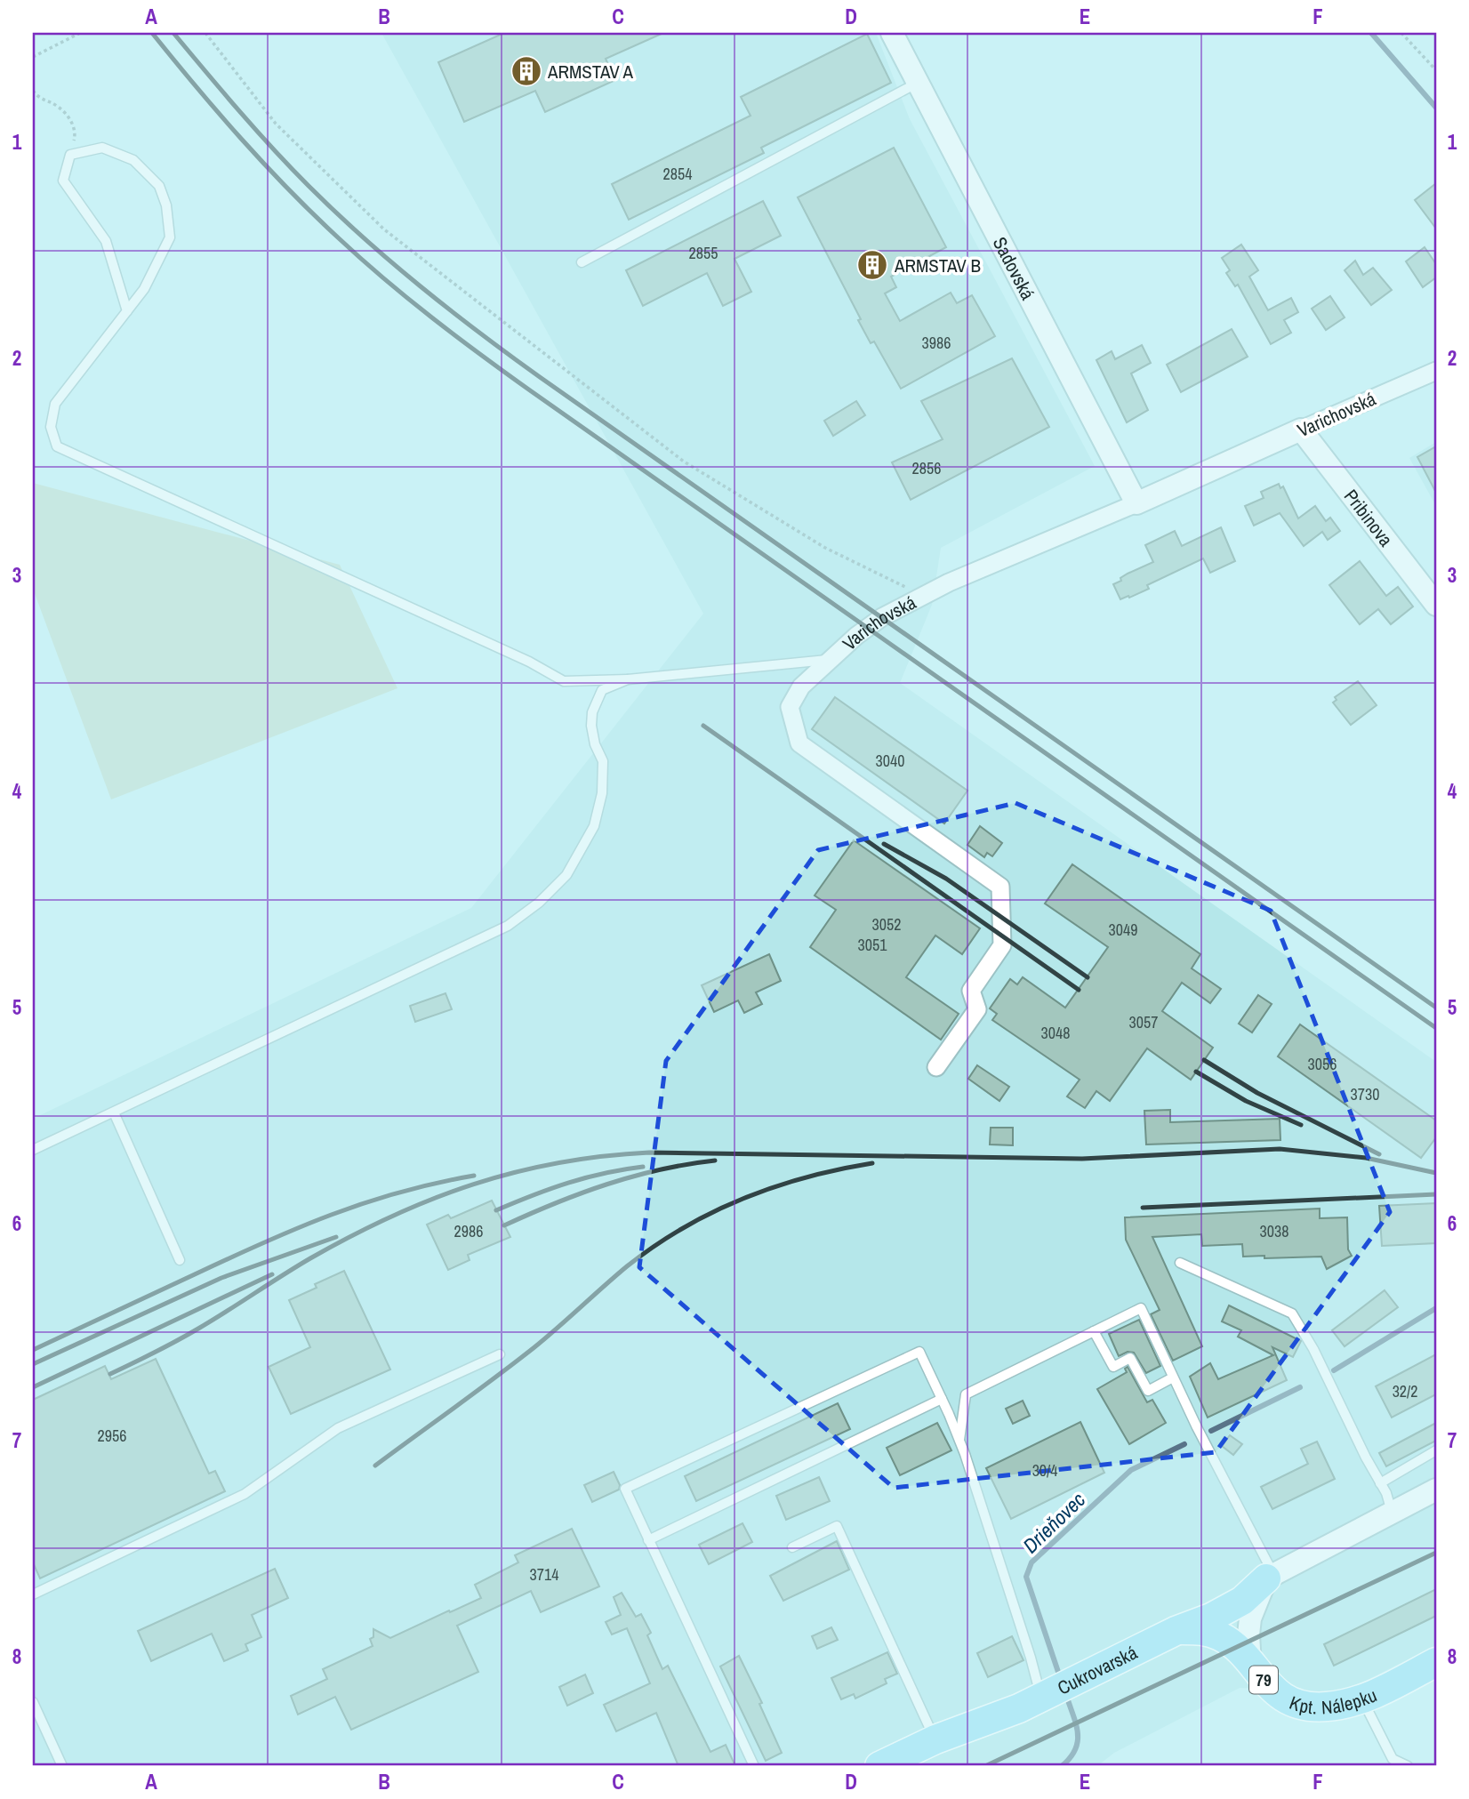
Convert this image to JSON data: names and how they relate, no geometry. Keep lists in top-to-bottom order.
{
  "streets": {
    "main road": ["Cukrovarská", "79", "Kpt. Nálepku"],
    "street": ["Sadovská", "Varichovská", "Pribinova"]
  },
  "crossings": [
    ["Sadovská", "Varichovská"],
    ["Varichovská", "Pribinova"],
    ["Cukrovarská", "Kpt. Nálepku"]
  ],
  "water": ["Drieňovec"],
  "places": {
    "building": ["ARMSTAV A", "ARMSTAV B"]
  },
  "house_numbers": [
    "2854",
    "2855",
    "3986",
    "2856",
    "3040",
    "3052",
    "3049",
    "3051",
    "3057",
    "3048",
    "3056",
    "3730",
    "2986",
    "3038",
    "32/2",
    "2956",
    "30/4",
    "3714"
  ],
  "grid": {
    "columns": [
      "A",
      "B",
      "C",
      "D",
      "E",
      "F"
    ],
    "rows": [
      "1",
      "2",
      "3",
      "4",
      "5",
      "6",
      "7",
      "8"
    ]
  }
}
